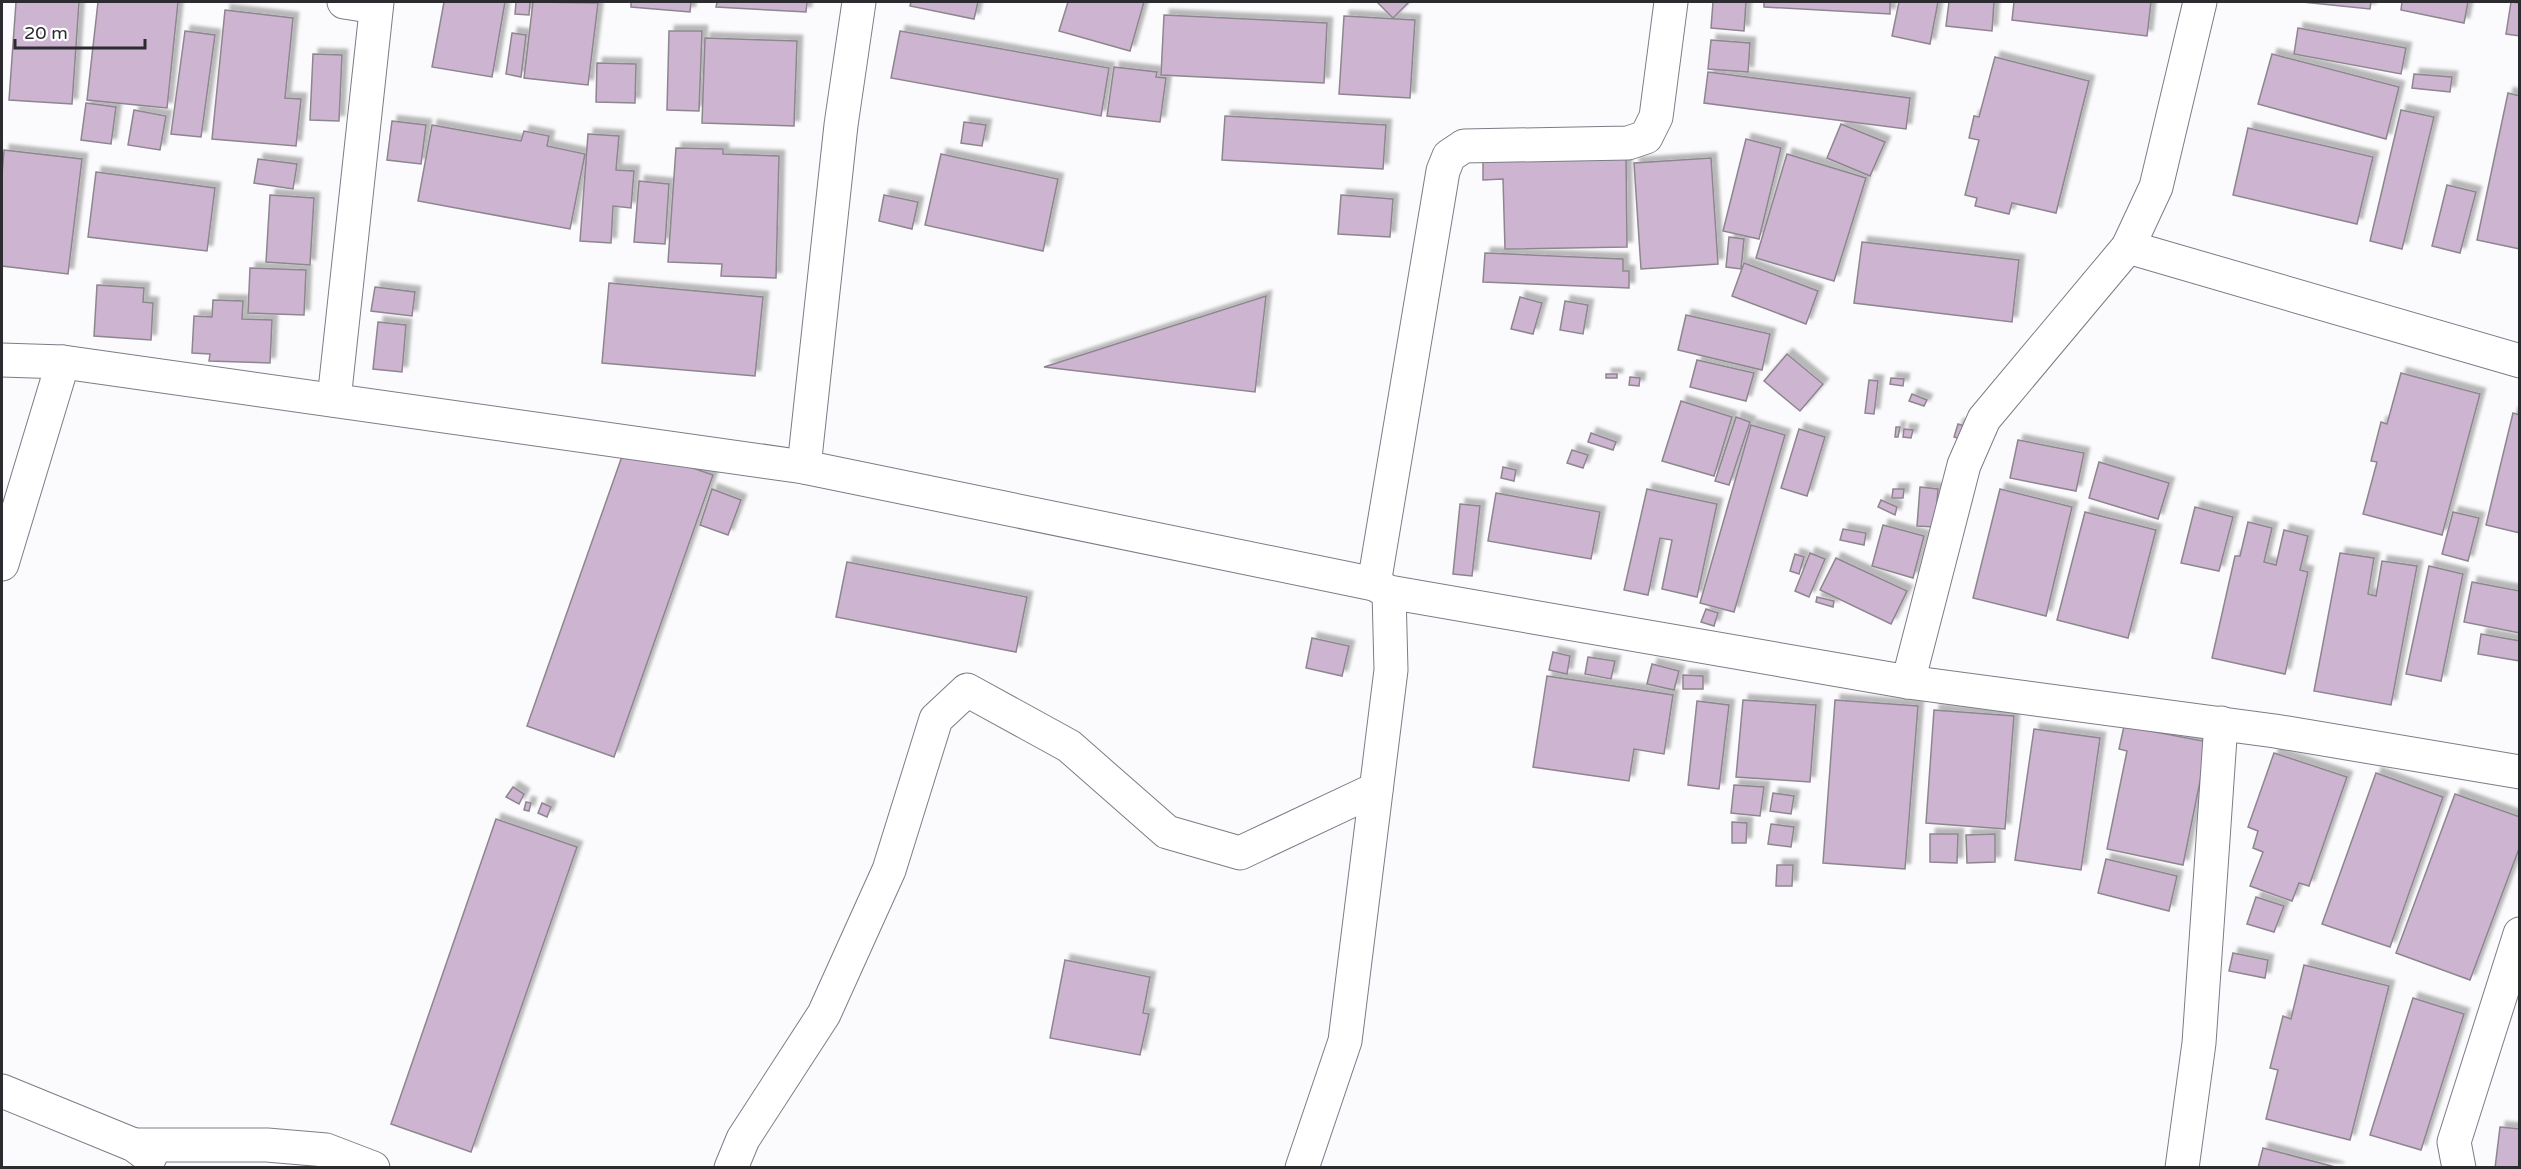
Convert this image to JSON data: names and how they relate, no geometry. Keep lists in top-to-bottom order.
{
  "scale_bar": "20 m"
}
